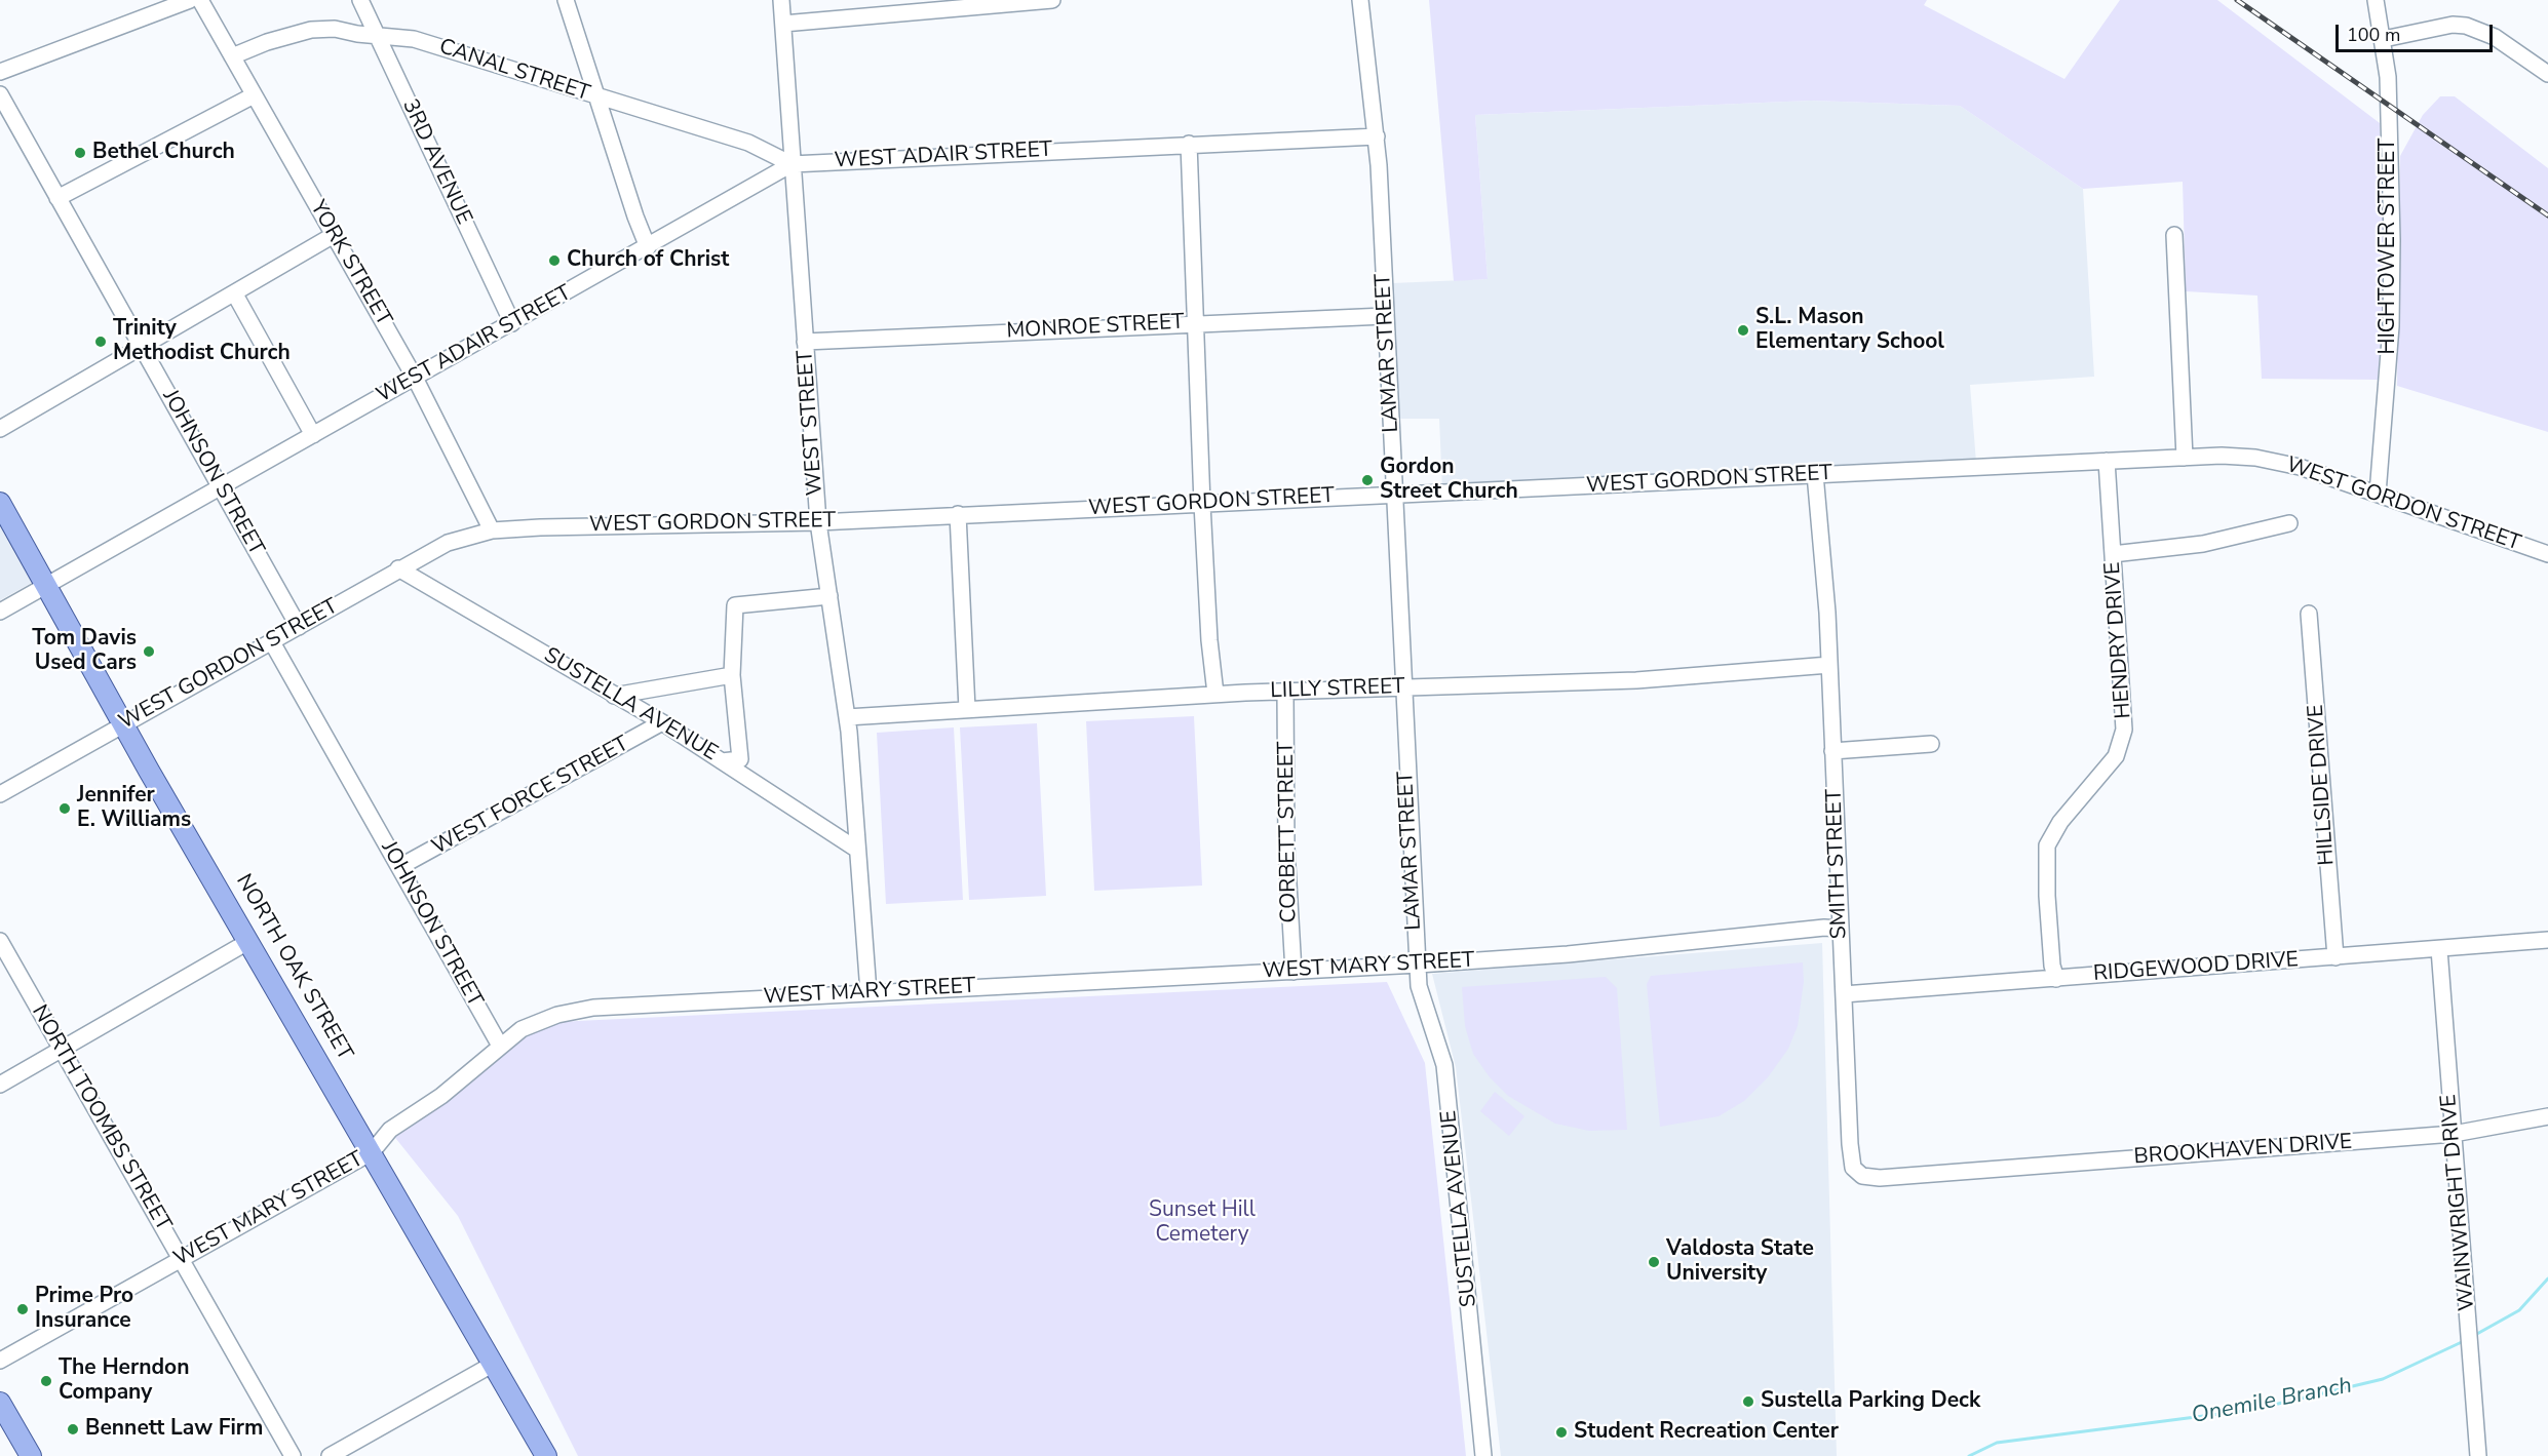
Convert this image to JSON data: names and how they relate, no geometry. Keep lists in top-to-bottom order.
{
  "streets": {
    "main road": ["NORTH OAK STREET"],
    "street": [
      "CANAL STREET",
      "WEST ADAIR STREET",
      "3RD AVENUE",
      "HIGHTOWER STREET",
      "YORK STREET",
      "MONROE STREET",
      "LAMAR STREET",
      "WEST STREET",
      "JOHNSON STREET",
      "WEST GORDON STREET",
      "HENDRY DRIVE",
      "LILLY STREET",
      "SUSTELLA AVENUE",
      "HILLSIDE DRIVE",
      "WEST FORCE STREET",
      "CORBETT STREET",
      "SMITH STREET",
      "WEST MARY STREET",
      "RIDGEWOOD DRIVE",
      "NORTH TOOMBS STREET",
      "BROOKHAVEN DRIVE",
      "WAINWRIGHT DRIVE"
    ]
  },
  "crossings": [
    ["CANAL STREET", "WEST ADAIR STREET"],
    ["CANAL STREET", "3RD AVENUE"],
    ["CANAL STREET", "YORK STREET"],
    ["CANAL STREET", "WEST STREET"],
    ["WEST ADAIR STREET", "3RD AVENUE"],
    ["WEST ADAIR STREET", "YORK STREET"],
    ["WEST ADAIR STREET", "LAMAR STREET"],
    ["WEST ADAIR STREET", "WEST STREET"],
    ["WEST ADAIR STREET", "JOHNSON STREET"],
    ["WEST ADAIR STREET", "NORTH OAK STREET"],
    ["HIGHTOWER STREET", "WEST GORDON STREET"],
    ["YORK STREET", "WEST GORDON STREET"],
    ["MONROE STREET", "LAMAR STREET"],
    ["MONROE STREET", "WEST STREET"],
    ["LAMAR STREET", "WEST GORDON STREET"],
    ["LAMAR STREET", "LILLY STREET"],
    ["LAMAR STREET", "SUSTELLA AVENUE"],
    ["LAMAR STREET", "WEST MARY STREET"],
    ["WEST STREET", "WEST GORDON STREET"],
    ["WEST STREET", "LILLY STREET"],
    ["WEST STREET", "SUSTELLA AVENUE"],
    ["WEST STREET", "WEST MARY STREET"],
    ["JOHNSON STREET", "WEST GORDON STREET"],
    ["JOHNSON STREET", "WEST FORCE STREET"],
    ["JOHNSON STREET", "WEST MARY STREET"],
    ["WEST GORDON STREET", "HENDRY DRIVE"],
    ["WEST GORDON STREET", "SUSTELLA AVENUE"],
    ["WEST GORDON STREET", "SMITH STREET"],
    ["WEST GORDON STREET", "NORTH OAK STREET"],
    ["HENDRY DRIVE", "RIDGEWOOD DRIVE"],
    ["LILLY STREET", "CORBETT STREET"],
    ["LILLY STREET", "SMITH STREET"],
    ["SUSTELLA AVENUE", "WEST FORCE STREET"],
    ["SUSTELLA AVENUE", "WEST MARY STREET"],
    ["HILLSIDE DRIVE", "RIDGEWOOD DRIVE"],
    ["CORBETT STREET", "WEST MARY STREET"],
    ["SMITH STREET", "WEST MARY STREET"],
    ["SMITH STREET", "RIDGEWOOD DRIVE"],
    ["SMITH STREET", "BROOKHAVEN DRIVE"],
    ["WEST MARY STREET", "NORTH OAK STREET"],
    ["WEST MARY STREET", "NORTH TOOMBS STREET"],
    ["RIDGEWOOD DRIVE", "WAINWRIGHT DRIVE"],
    ["BROOKHAVEN DRIVE", "WAINWRIGHT DRIVE"]
  ],
  "water": ["Onemile Branch"],
  "parks": ["Sunset Hill Cemetery"],
  "places": [
    "Bethel Church",
    "Church of Christ",
    "S.L. Mason Elementary School",
    "Trinity Methodist Church",
    "Gordon Street Church",
    "Tom Davis Used Cars",
    "Jennifer E. Williams",
    "Valdosta State University",
    "Prime Pro Insurance",
    "The Herndon Company",
    "Sustella Parking Deck",
    "Bennett Law Firm",
    "Student Recreation Center"
  ],
  "scale_bar": "100 m"
}
